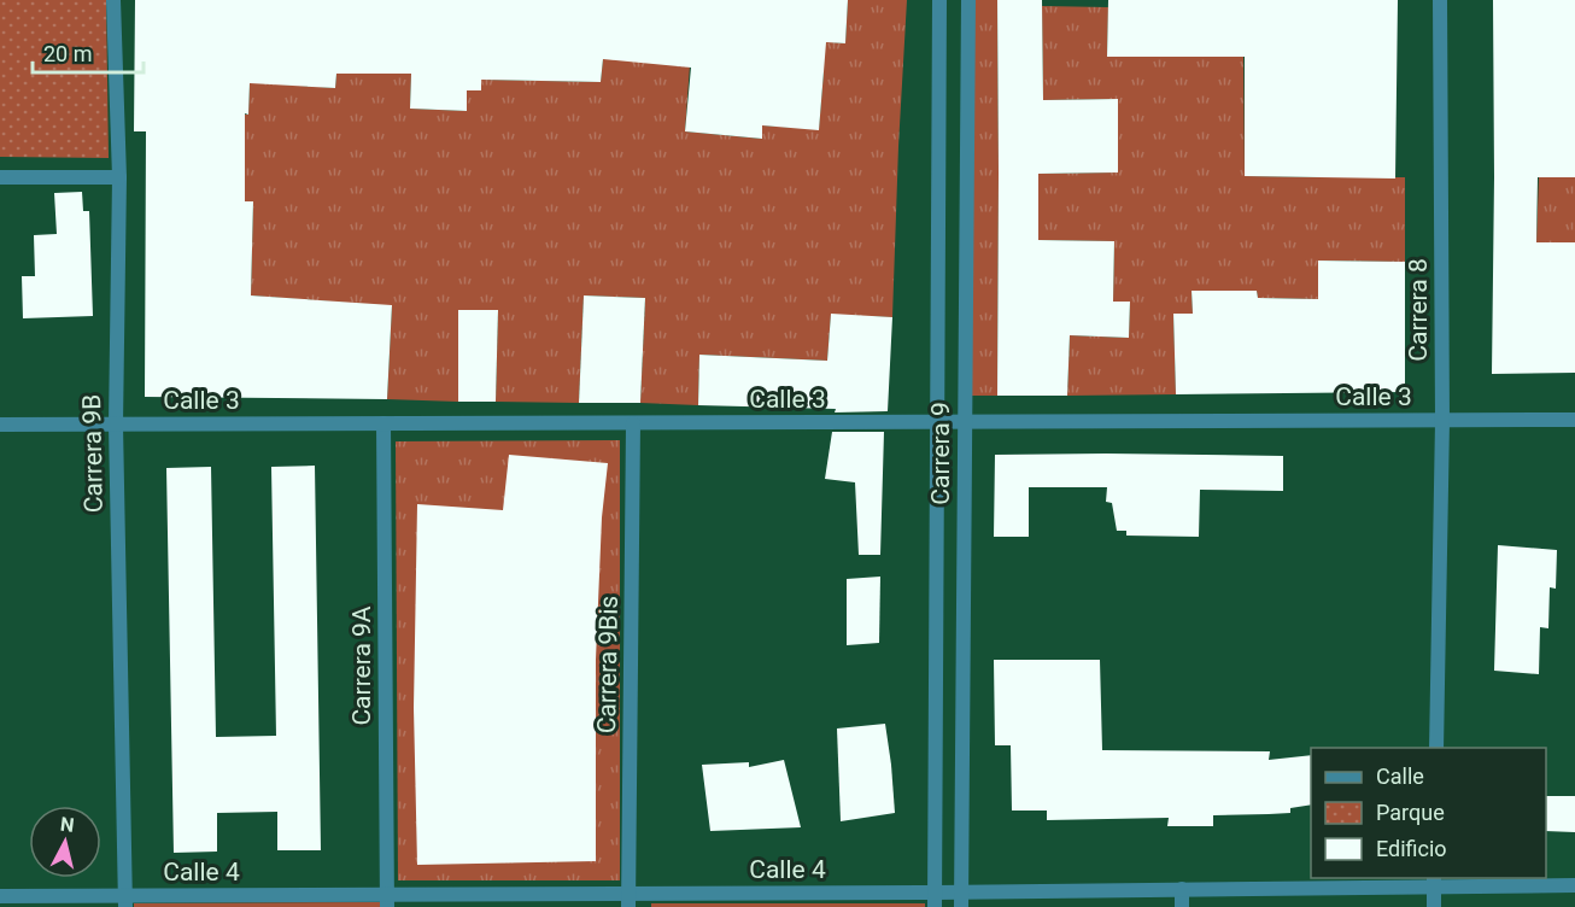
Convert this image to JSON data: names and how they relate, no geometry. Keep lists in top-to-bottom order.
{
  "streets": {
    "street": [
      "Carrera 8",
      "Calle 3",
      "Carrera 9B",
      "Carrera 9",
      "Carrera 9Bis",
      "Carrera 9A",
      "Calle 4"
    ]
  },
  "crossings": [
    ["Carrera 8", "Calle 3"],
    ["Calle 3", "Carrera 9B"],
    ["Calle 3", "Carrera 9"],
    ["Calle 3", "Carrera 9Bis"],
    ["Calle 3", "Carrera 9A"],
    ["Carrera 9B", "Calle 4"],
    ["Carrera 9", "Calle 4"],
    ["Carrera 9Bis", "Calle 4"],
    ["Carrera 9A", "Calle 4"]
  ],
  "legend": ["Calle", "Parque", "Edificio"],
  "scale_bar": "20 m",
  "north": "top"
}
